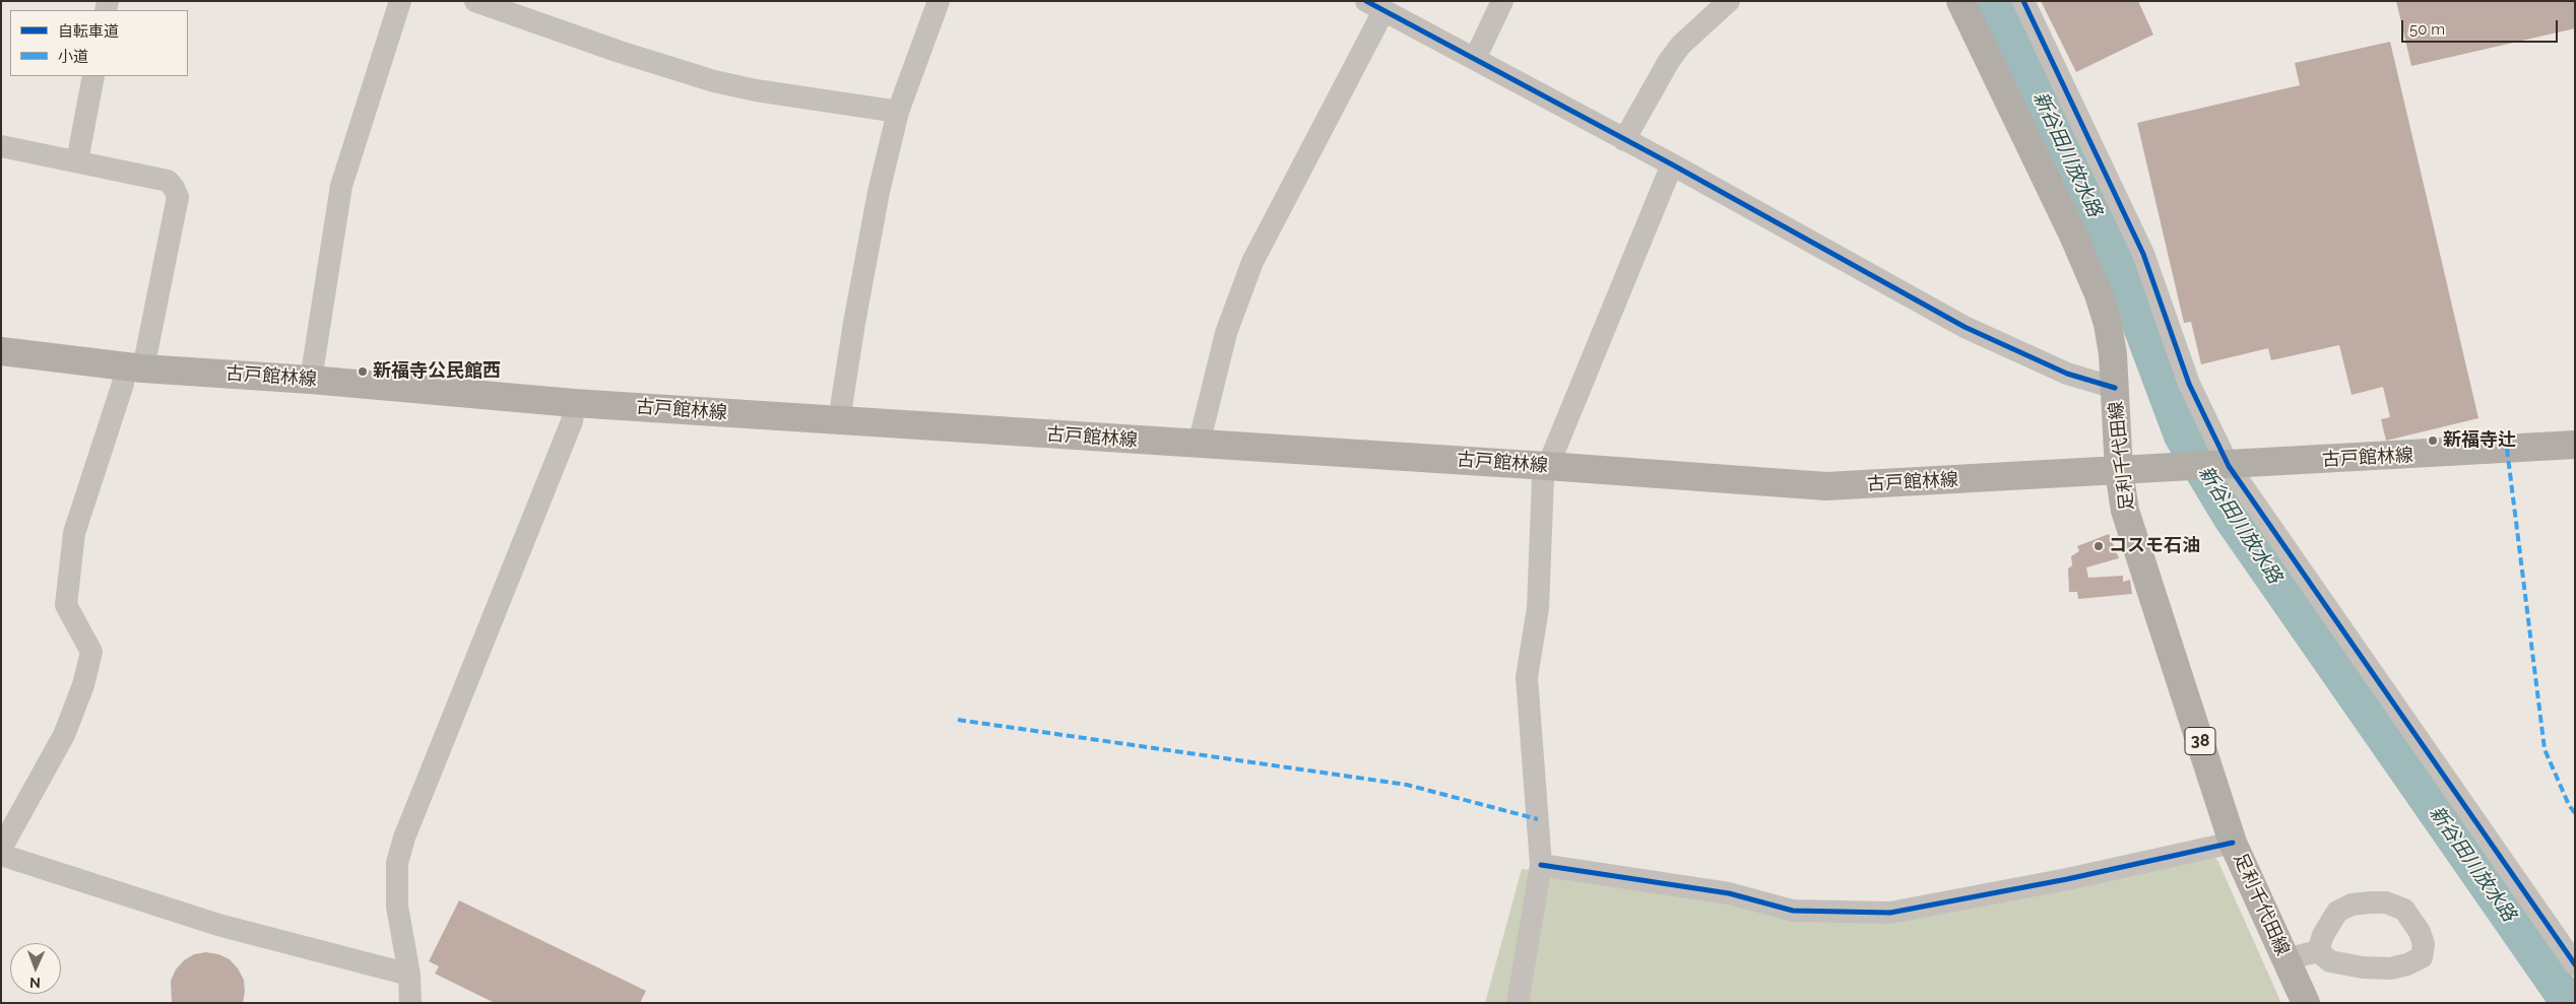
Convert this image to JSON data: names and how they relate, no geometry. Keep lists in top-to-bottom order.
{
  "streets": {
    "main road": ["古戸館林線", "足利千代田線", "38"]
  },
  "crossings": [
    ["古戸館林線", "足利千代田線"]
  ],
  "water": ["新谷田川放水路"],
  "places": ["新福寺公民館西", "新福寺辻", "コスモ石油"],
  "legend": ["自転車道", "小道"],
  "scale_bar": "50 m",
  "north": "bottom"
}
